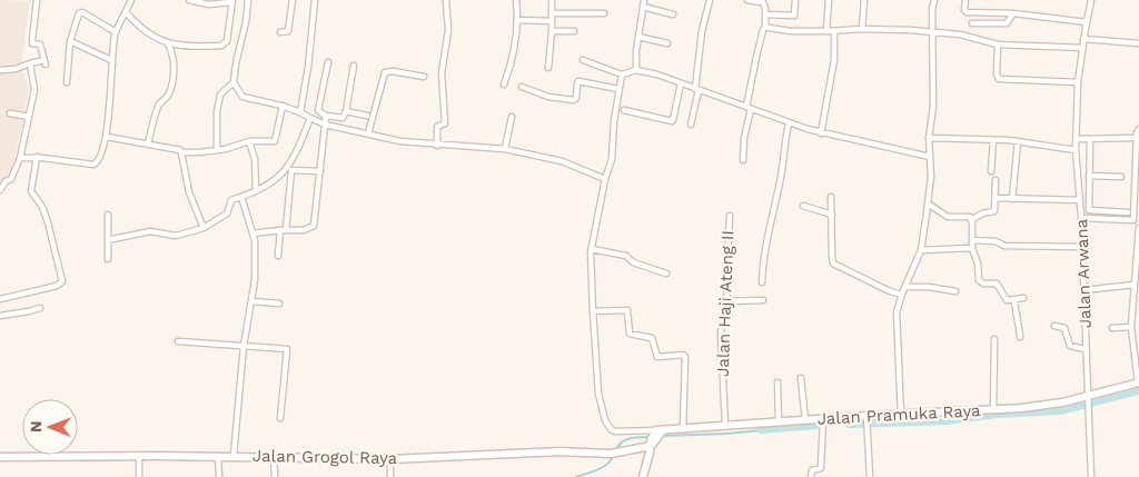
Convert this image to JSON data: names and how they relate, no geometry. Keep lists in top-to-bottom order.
{
  "streets": {
    "street": [
      "Jalan Arwana",
      "Jalan Haji Ateng II",
      "Jalan Pramuka Raya",
      "Jalan Grogol Raya"
    ]
  },
  "crossings": [
    ["Jalan Arwana", "Jalan Pramuka Raya"],
    ["Jalan Haji Ateng II", "Jalan Pramuka Raya"],
    ["Jalan Pramuka Raya", "Jalan Grogol Raya"]
  ],
  "north": "left"
}
